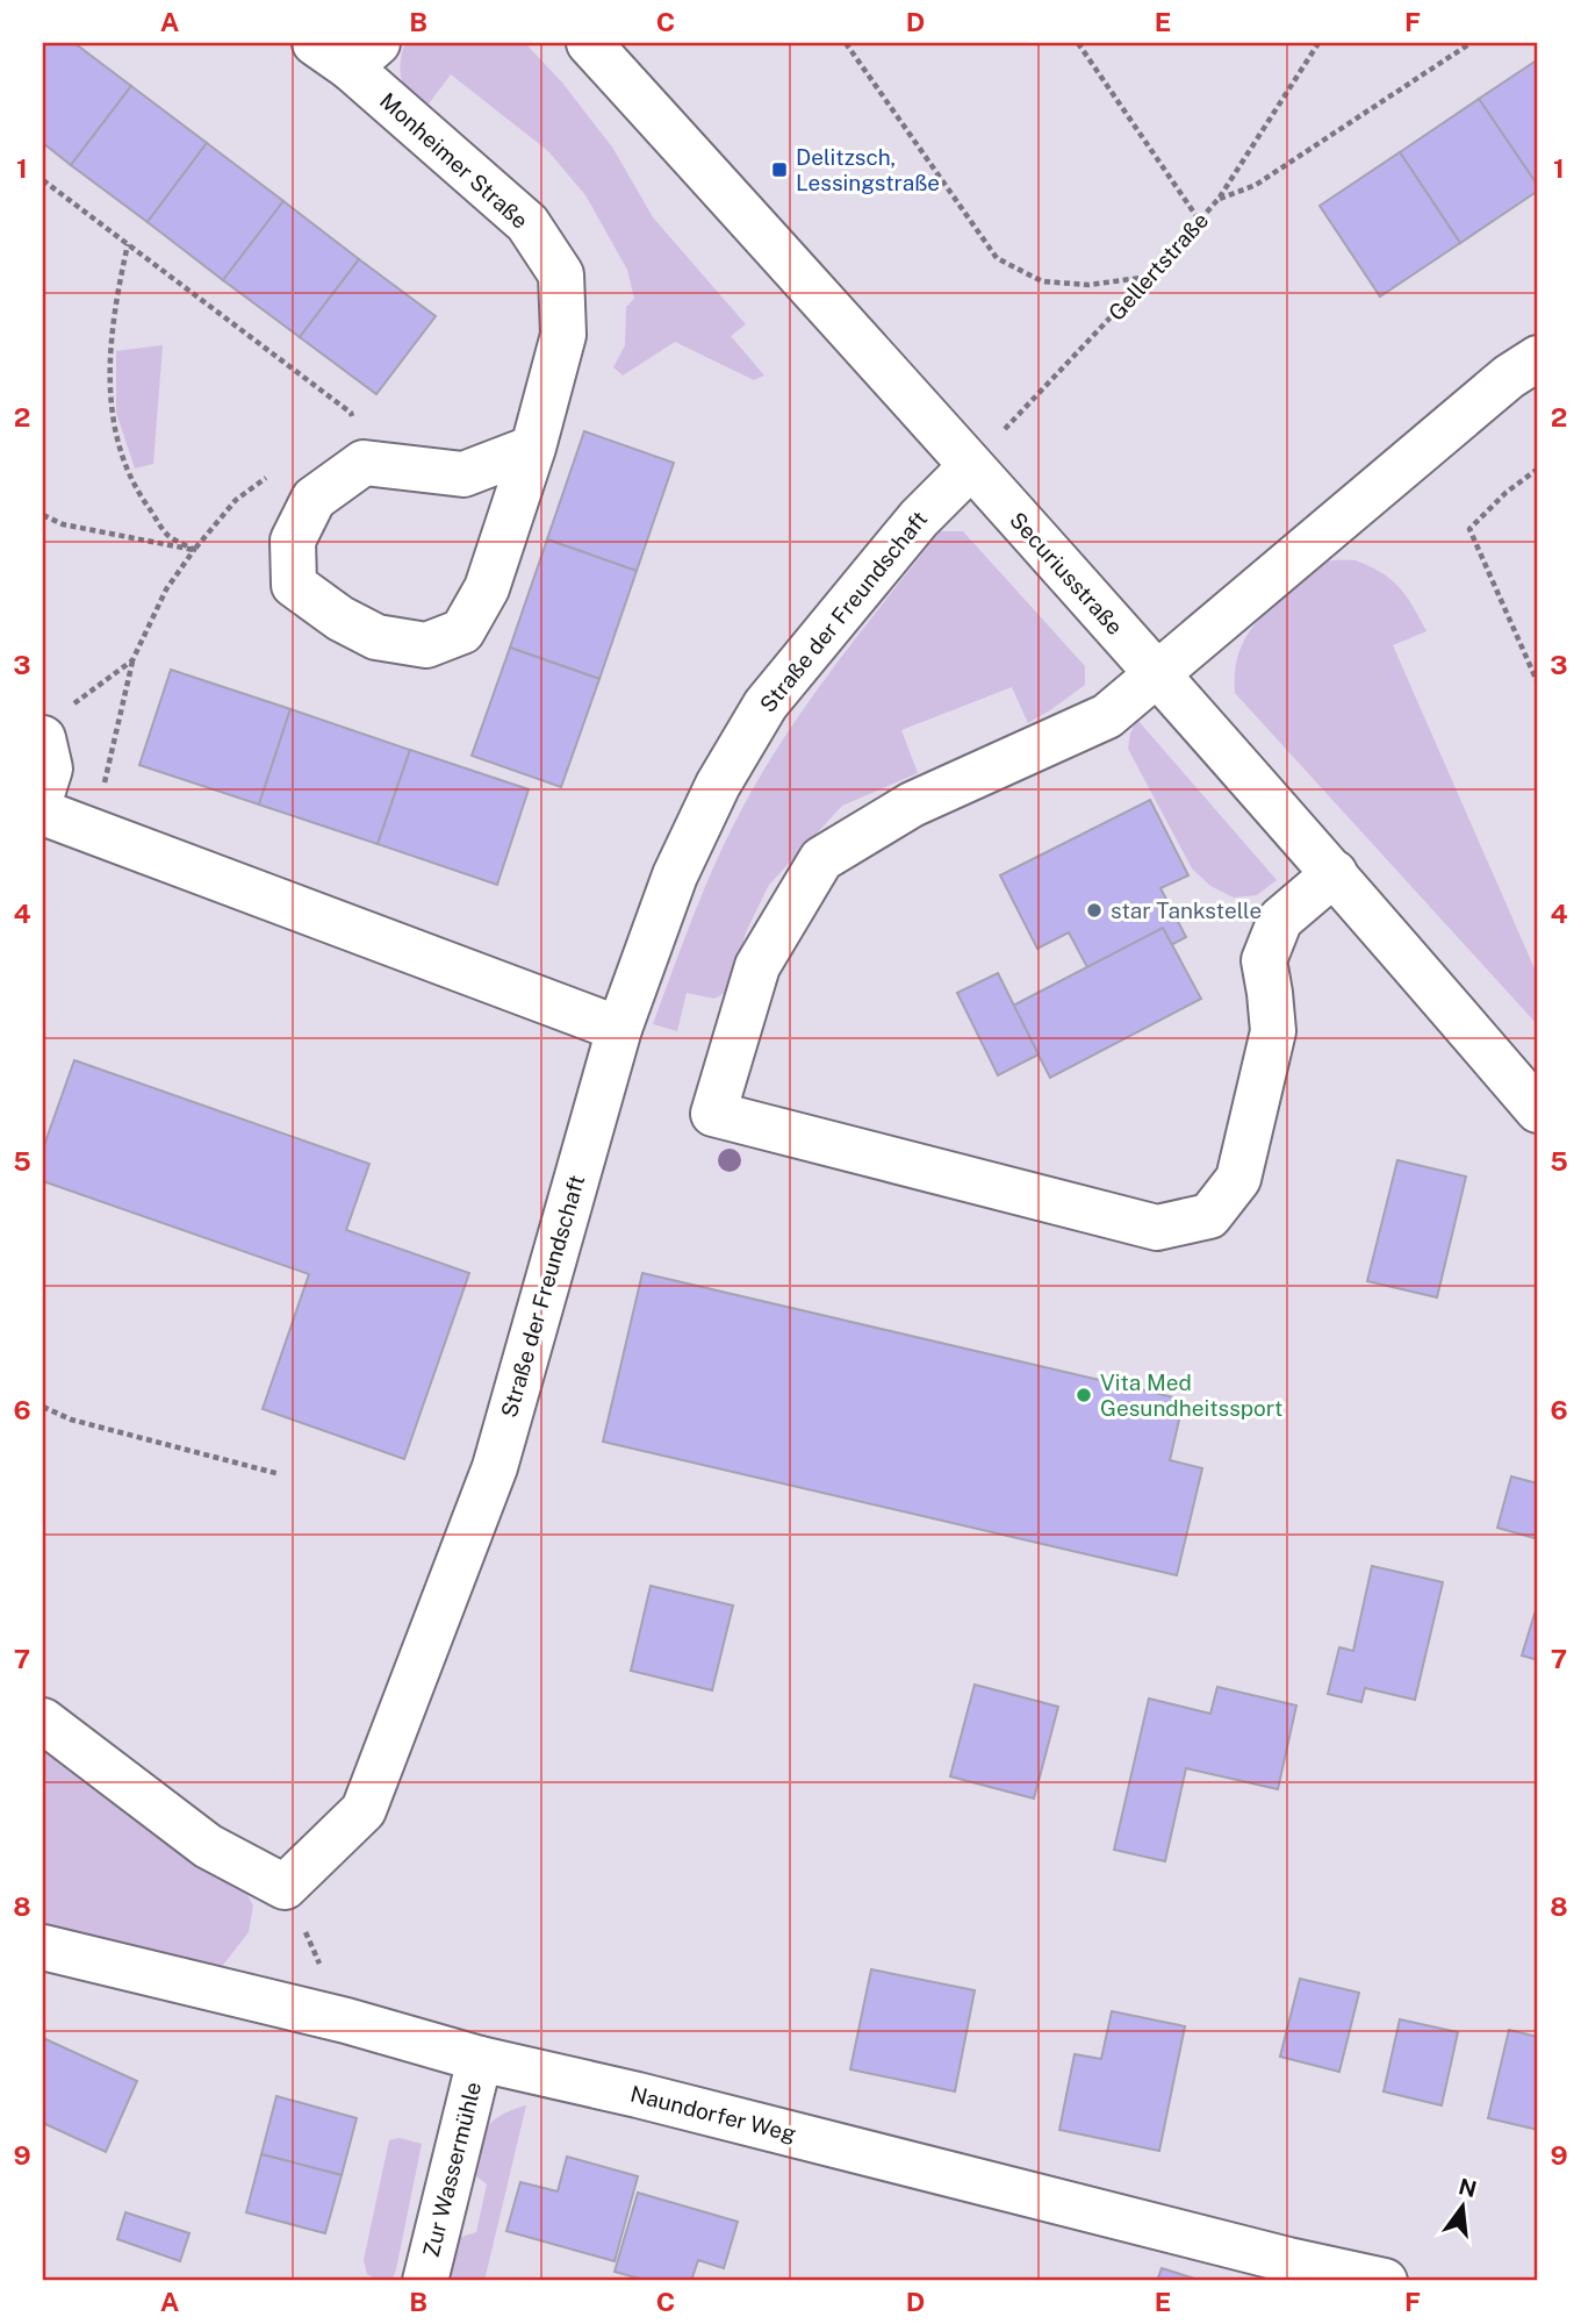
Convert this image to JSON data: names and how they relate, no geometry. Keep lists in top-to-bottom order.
{
  "streets": {
    "street": [
      "Monheimer Straße",
      "Securiusstraße",
      "Straße der Freundschaft",
      "Naundorfer Weg",
      "Zur Wassermühle"
    ],
    "path": ["Gellertstraße"]
  },
  "crossings": [
    ["Gellertstraße", "Securiusstraße"],
    ["Gellertstraße", "Straße der Freundschaft"],
    ["Securiusstraße", "Straße der Freundschaft"],
    ["Naundorfer Weg", "Zur Wassermühle"]
  ],
  "places": {
    "transit": ["Delitzsch, Lessingstraße"],
    "other": ["star Tankstelle", "Vita Med Gesundheitssport"]
  },
  "north": "top",
  "grid": {
    "columns": [
      "A",
      "B",
      "C",
      "D",
      "E",
      "F"
    ],
    "rows": [
      "1",
      "2",
      "3",
      "4",
      "5",
      "6",
      "7",
      "8",
      "9"
    ]
  }
}
